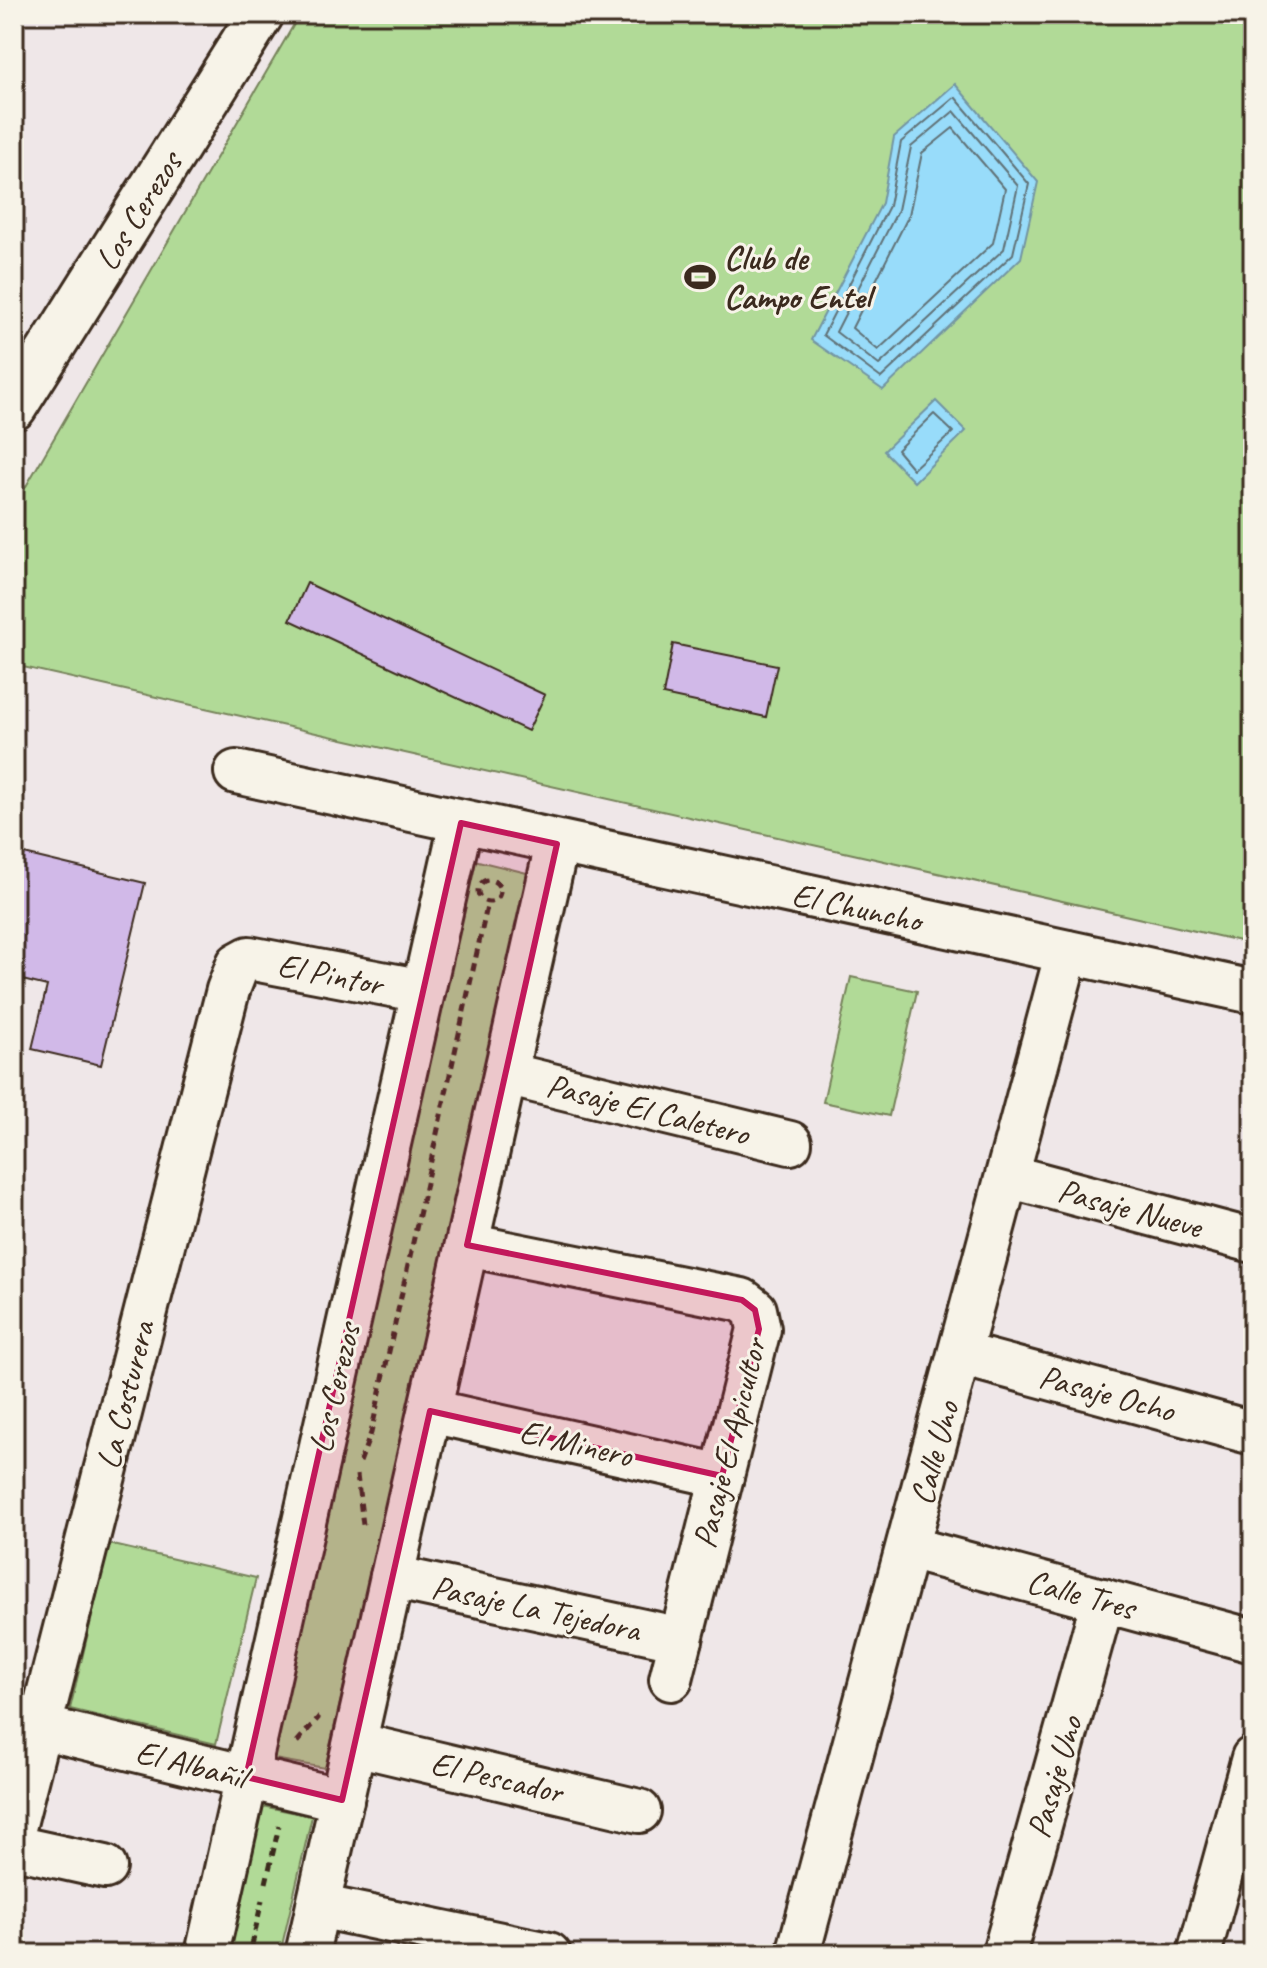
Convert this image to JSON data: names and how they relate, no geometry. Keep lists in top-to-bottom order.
{
  "streets": {
    "street": [
      "Los Cerezos",
      "El Chuncho",
      "El Pintor",
      "Pasaje El Caletero",
      "Pasaje Nueve",
      "Pasaje Ocho",
      "La Costurera",
      "El Minero",
      "Pasaje El Apicultor",
      "Calle Uno",
      "Calle Tres",
      "Pasaje La Tejedora",
      "El Albañil",
      "El Pescador",
      "Pasaje Uno"
    ]
  },
  "crossings": [
    ["Los Cerezos", "El Chuncho"],
    ["Los Cerezos", "El Pintor"],
    ["Los Cerezos", "El Albañil"],
    ["El Chuncho", "Calle Uno"],
    ["El Pintor", "La Costurera"],
    ["Pasaje Nueve", "Calle Uno"],
    ["Pasaje Ocho", "Calle Uno"],
    ["La Costurera", "El Albañil"],
    ["El Minero", "Pasaje El Apicultor"],
    ["Pasaje El Apicultor", "Pasaje La Tejedora"],
    ["Calle Uno", "Calle Tres"],
    ["Calle Tres", "Pasaje Uno"]
  ],
  "places": {
    "sports": ["Club de Campo Entel"]
  }
}
